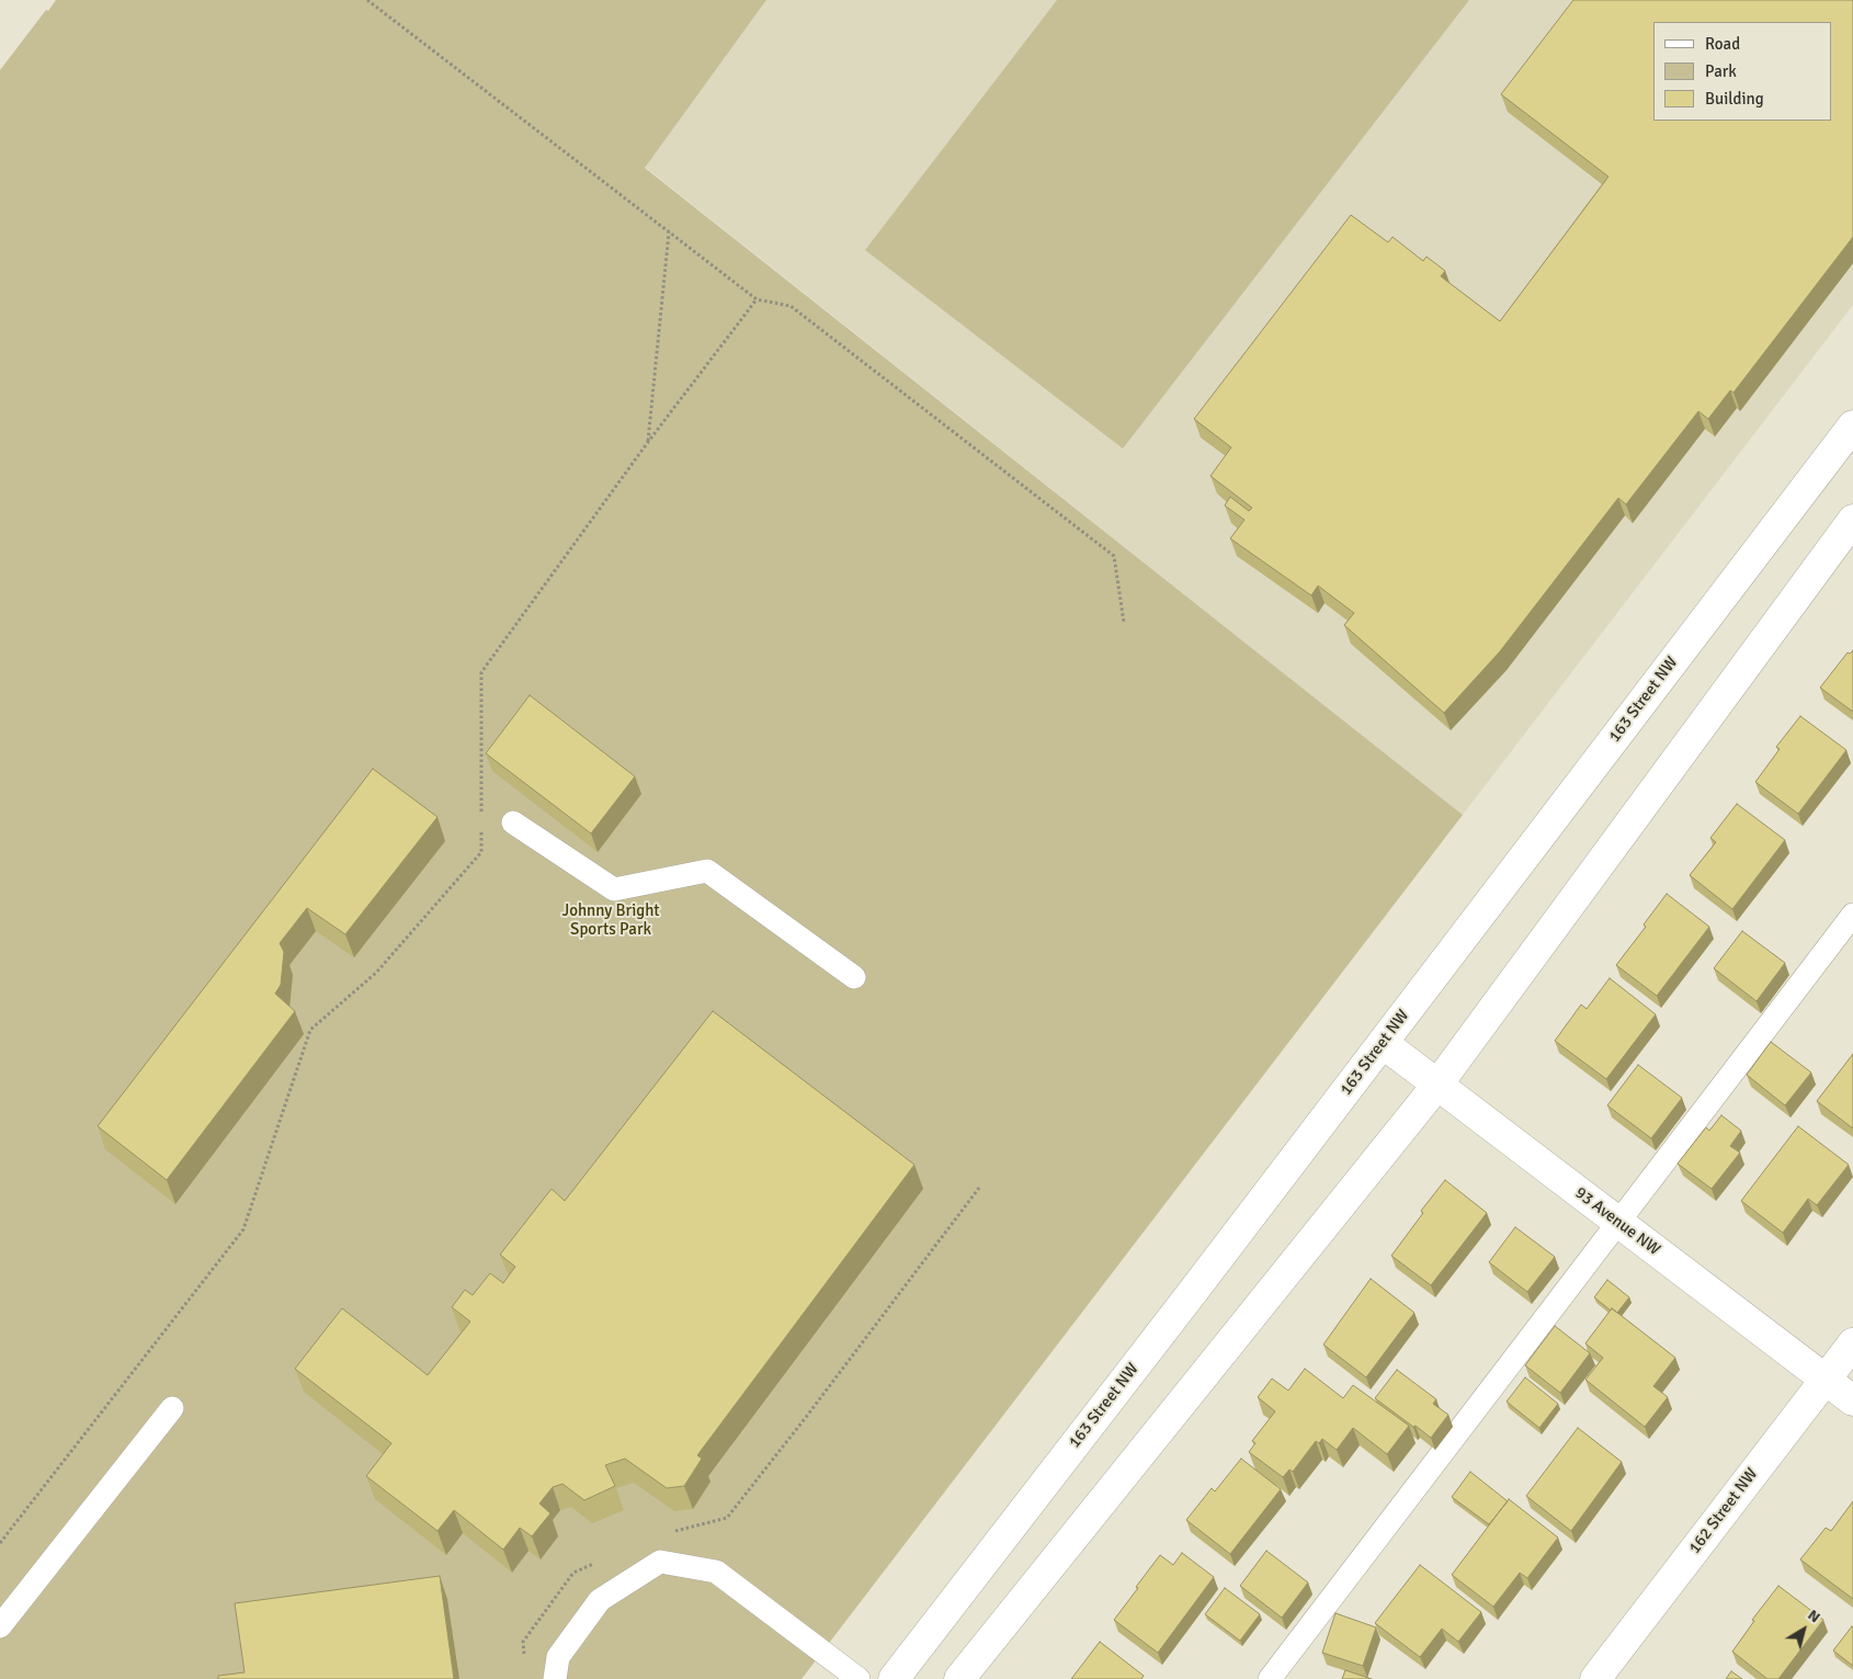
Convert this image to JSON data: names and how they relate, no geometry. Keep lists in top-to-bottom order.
{
  "streets": {
    "street": ["163 Street NW", "93 Avenue NW", "162 Street NW"]
  },
  "crossings": [
    ["163 Street NW", "93 Avenue NW"],
    ["93 Avenue NW", "162 Street NW"]
  ],
  "parks": ["Johnny Bright Sports Park"],
  "legend": ["Road", "Park", "Building"],
  "north": "top right"
}
